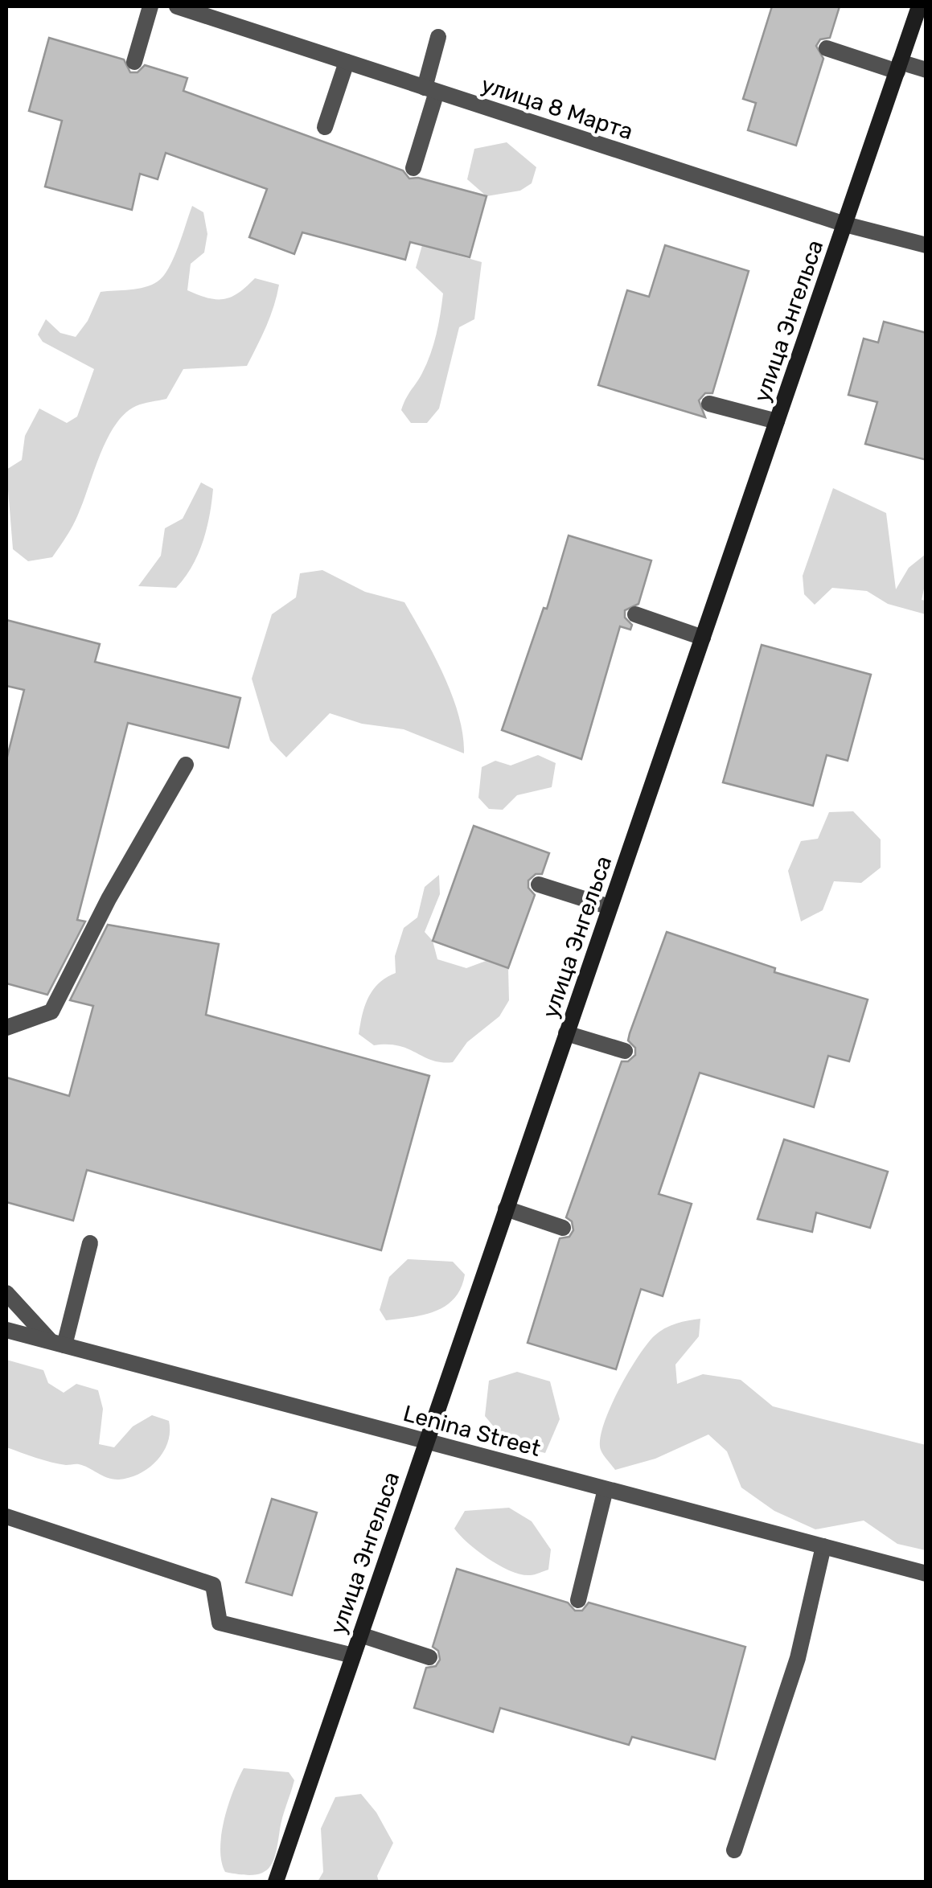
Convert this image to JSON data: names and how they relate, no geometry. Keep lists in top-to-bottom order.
{
  "streets": {
    "street": ["улица 8 Марта", "улица Энгельса", "Lenina Street"]
  },
  "crossings": [
    ["улица 8 Марта", "улица Энгельса"],
    ["улица Энгельса", "Lenina Street"]
  ]
}
